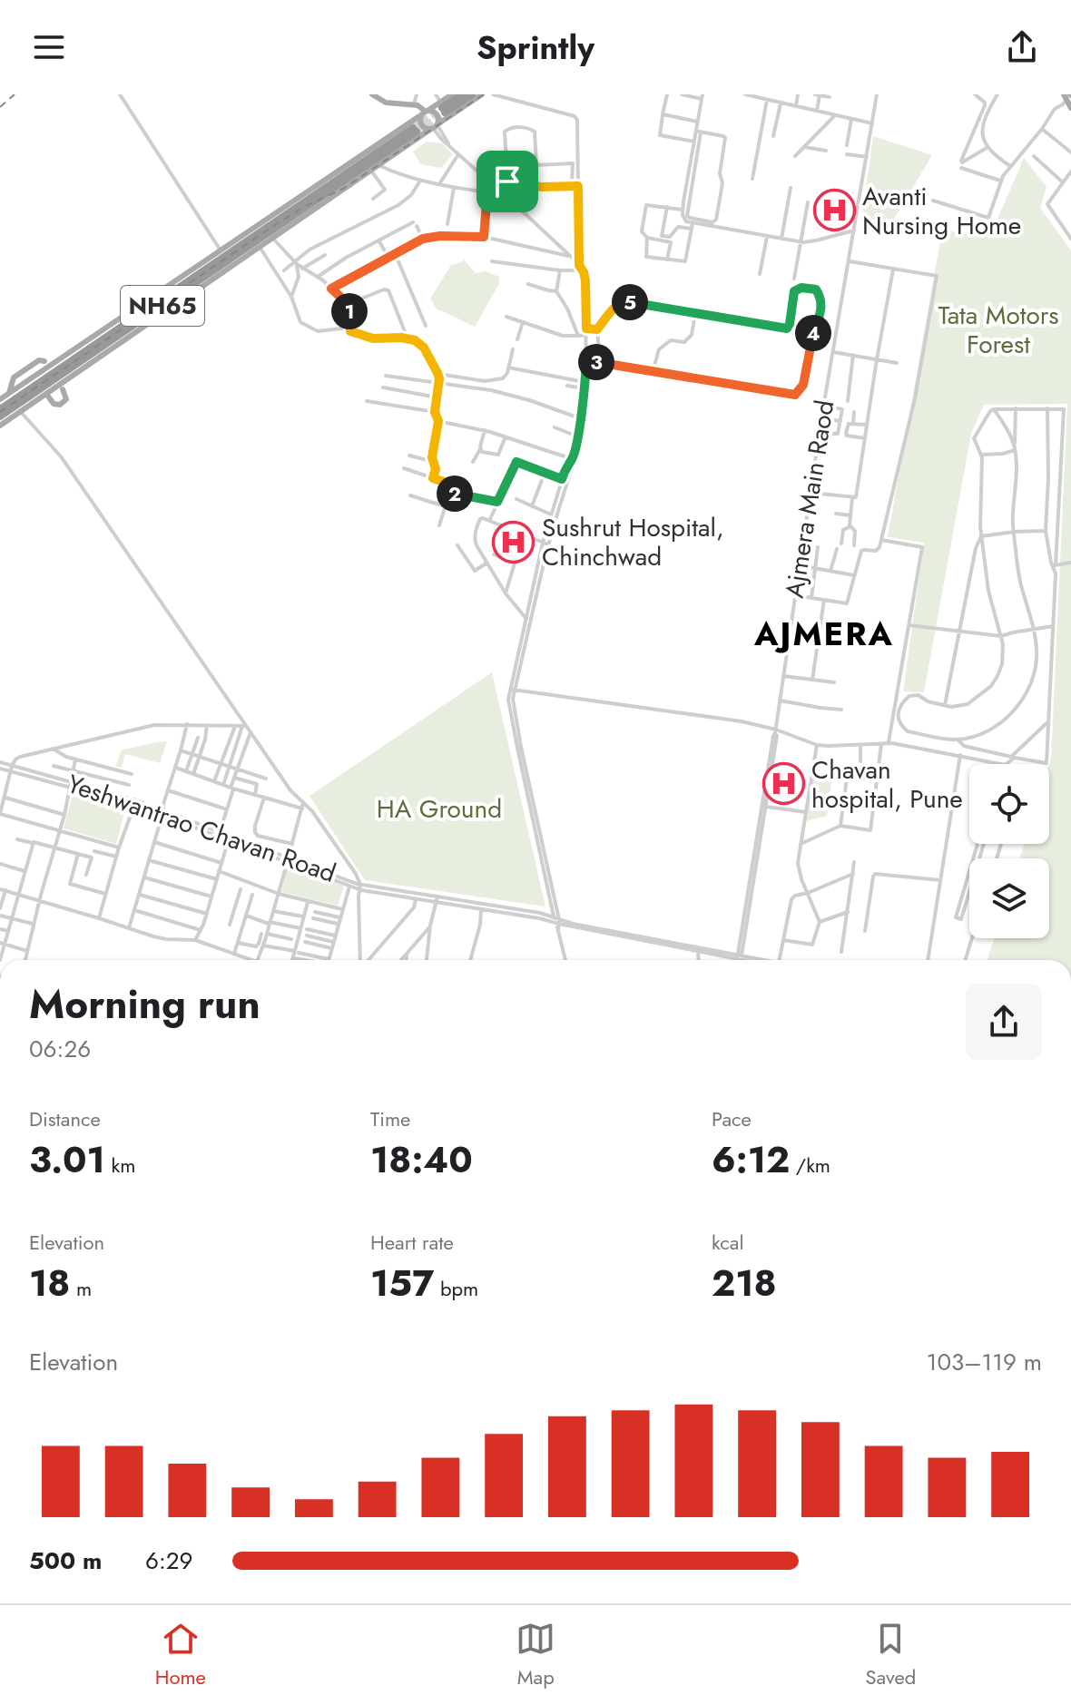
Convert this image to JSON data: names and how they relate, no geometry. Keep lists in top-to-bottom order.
{
  "streets": {
    "highway": ["NH65"],
    "street": ["Ajmera Main Raod", "Yeshwantrao Chavan Road"]
  },
  "districts": ["AJMERA"],
  "parks": ["Tata Motors Forest", "HA Ground"],
  "places": {
    "hospital": ["Avanti Nursing Home", "Sushrut Hospital, Chinchwad", "Chavan hospital, Pune"]
  },
  "page": {
    "header": "Sprintly",
    "pins": [
      "5",
      "1",
      "4",
      "3",
      "2"
    ],
    "heading": ["Morning run", "06:26"],
    "stats": [
      ["Distance", "3.01 km"],
      ["Time", "18:40"],
      ["Pace", "6:12 /km"],
      ["Elevation", "18 m"],
      ["Heart rate", "157 bpm"],
      ["kcal", "218"]
    ],
    "chart": ["Elevation", "103–119 m"],
    "list": [
      {
        "name": "500 m",
        "note": "6:29"
      }
    ],
    "tabs": ["Home", "Map", "Saved"]
  }
}
